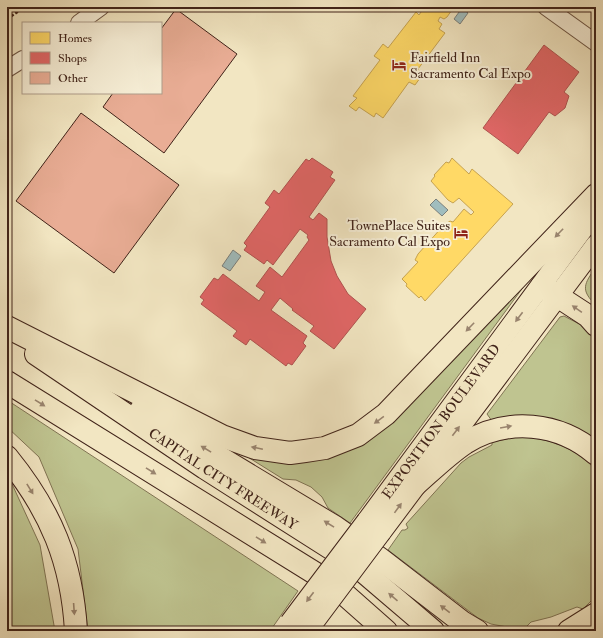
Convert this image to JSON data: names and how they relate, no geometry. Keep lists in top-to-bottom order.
{
  "streets": {
    "highway": ["CAPITAL CITY FREEWAY"],
    "main road": ["EXPOSITION BOULEVARD"]
  },
  "places": {
    "hotel": ["Fairfield Inn Sacramento Cal Expo", "TownePlace Suites Sacramento Cal Expo"]
  },
  "legend": ["Homes", "Shops", "Other"]
}
